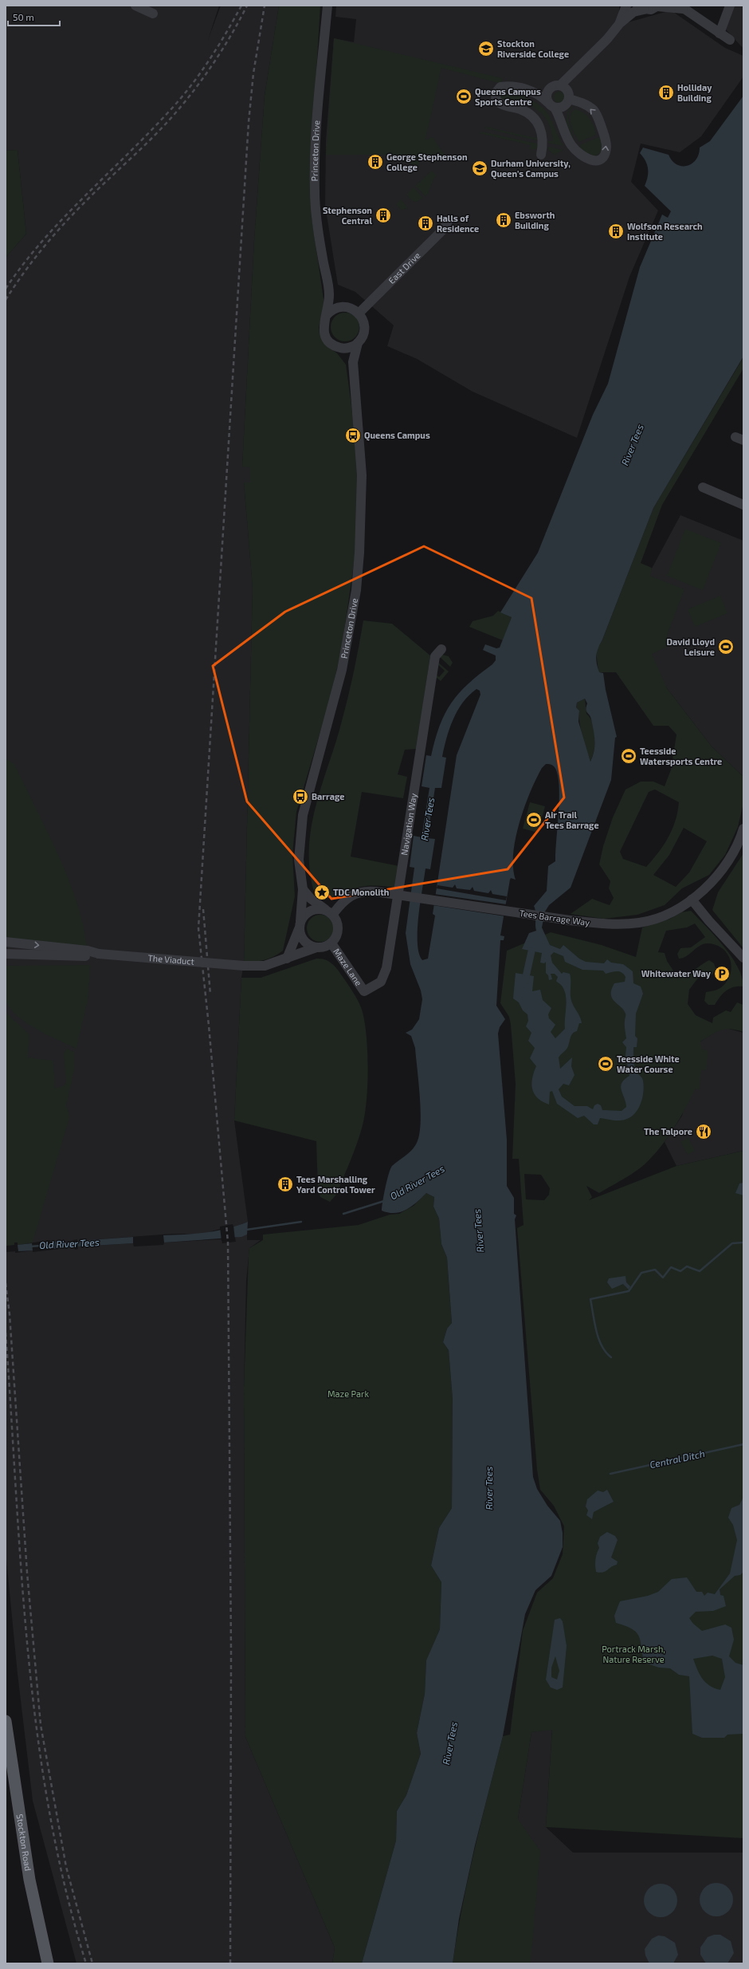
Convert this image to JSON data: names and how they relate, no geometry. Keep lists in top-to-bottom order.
{
  "streets": {
    "main road": ["Stockton Road"],
    "street": [
      "Princeton Drive",
      "East Drive",
      "Navigation Way",
      "Tees Barrage Way",
      "The Viaduct",
      "Maze Lane"
    ]
  },
  "crossings": [
    ["Princeton Drive", "East Drive"],
    ["Princeton Drive", "Tees Barrage Way"],
    ["Princeton Drive", "The Viaduct"],
    ["Princeton Drive", "Maze Lane"],
    ["Navigation Way", "Maze Lane"],
    ["Tees Barrage Way", "The Viaduct"],
    ["Tees Barrage Way", "Maze Lane"],
    ["The Viaduct", "Maze Lane"]
  ],
  "water": ["River Tees", "Old River Tees", "Central Ditch"],
  "parks": ["Maze Park", "Portrack Marsh, Nature Reserve"],
  "places": {
    "school or university": ["Stockton Riverside College", "Durham University, Queen's Campus"],
    "building": [
      "Holliday Building",
      "George Stephenson College",
      "Stephenson Central",
      "Ebsworth Building",
      "Halls of Residence",
      "Wolfson Research Institute",
      "Tees Marshalling Yard Control Tower"
    ],
    "sports": [
      "Queens Campus Sports Centre",
      "David Lloyd Leisure",
      "Teesside Watersports Centre",
      "Air Trail Tees Barrage",
      "Teesside White Water Course"
    ],
    "bus stop": ["Queens Campus", "Barrage"],
    "place": ["TDC Monolith"],
    "parking": ["Whitewater Way"],
    "restaurant": ["The Talpore"]
  },
  "scale_bar": "50 m"
}
